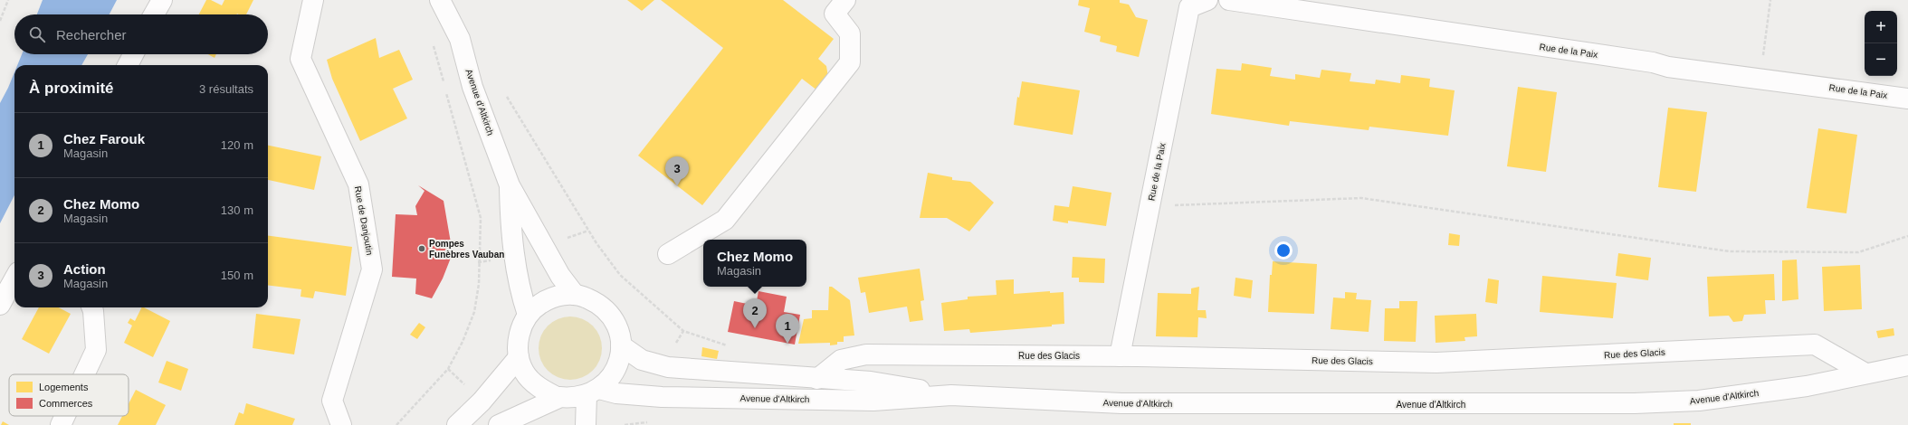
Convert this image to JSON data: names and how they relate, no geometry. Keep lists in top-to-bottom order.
{
  "streets": {
    "street": [
      "Rue de la Paix",
      "Avenue d'Altkirch",
      "Rue de Danjoutin",
      "Rue des Glacis"
    ]
  },
  "crossings": [
    ["Rue de la Paix", "Rue des Glacis"],
    ["Avenue d'Altkirch", "Rue des Glacis"]
  ],
  "places": ["Pompes Funèbres Vauban"],
  "legend": ["Logements", "Commerces"],
  "page": {
    "map_buttons": ["+", "−"],
    "search": "Rechercher",
    "heading": ["À proximité", "3 résultats"],
    "list": [
      {
        "mark": "1",
        "name": "Chez Farouk",
        "note": "Magasin",
        "value": "120 m"
      },
      {
        "mark": "2",
        "name": "Chez Momo",
        "note": "Magasin",
        "value": "130 m"
      },
      {
        "mark": "3",
        "name": "Action",
        "note": "Magasin",
        "value": "150 m"
      }
    ],
    "pins": ["3", "2", "1"],
    "popup": ["Chez Momo", "Magasin"]
  }
}
